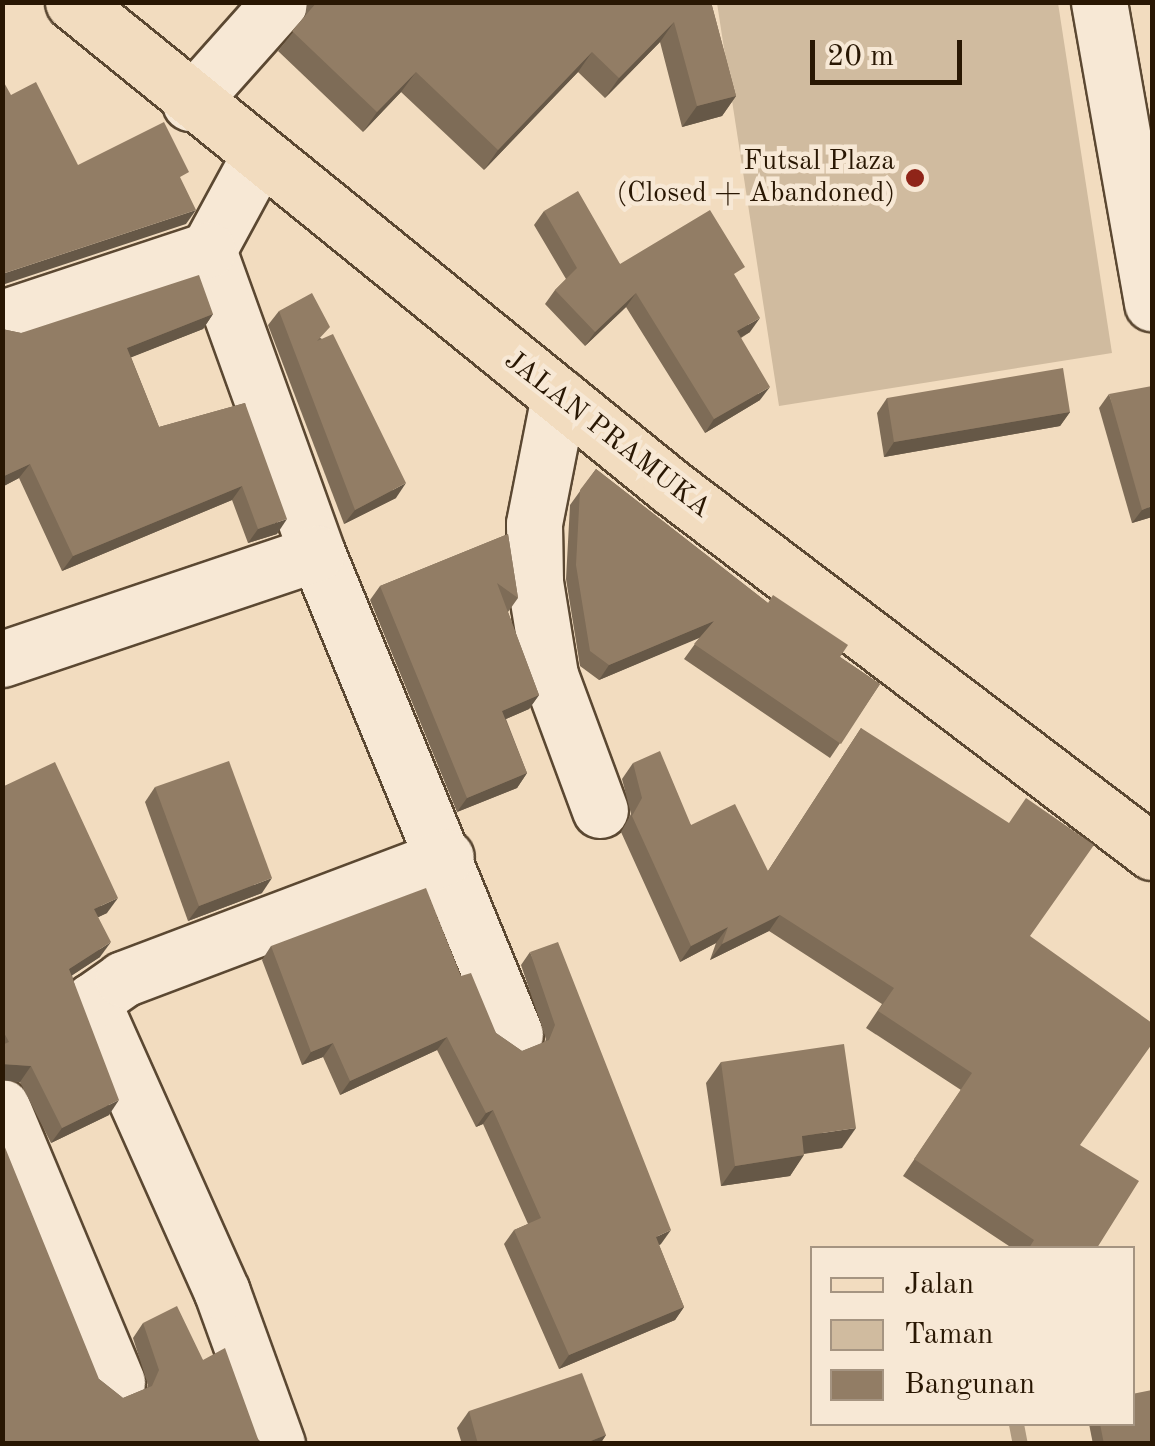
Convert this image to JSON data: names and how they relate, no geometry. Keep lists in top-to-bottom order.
{
  "streets": {
    "main road": ["JALAN PRAMUKA"]
  },
  "places": ["Futsal Plaza (Closed + Abandoned)"],
  "legend": ["Jalan", "Taman", "Bangunan"],
  "scale_bar": "20 m"
}
